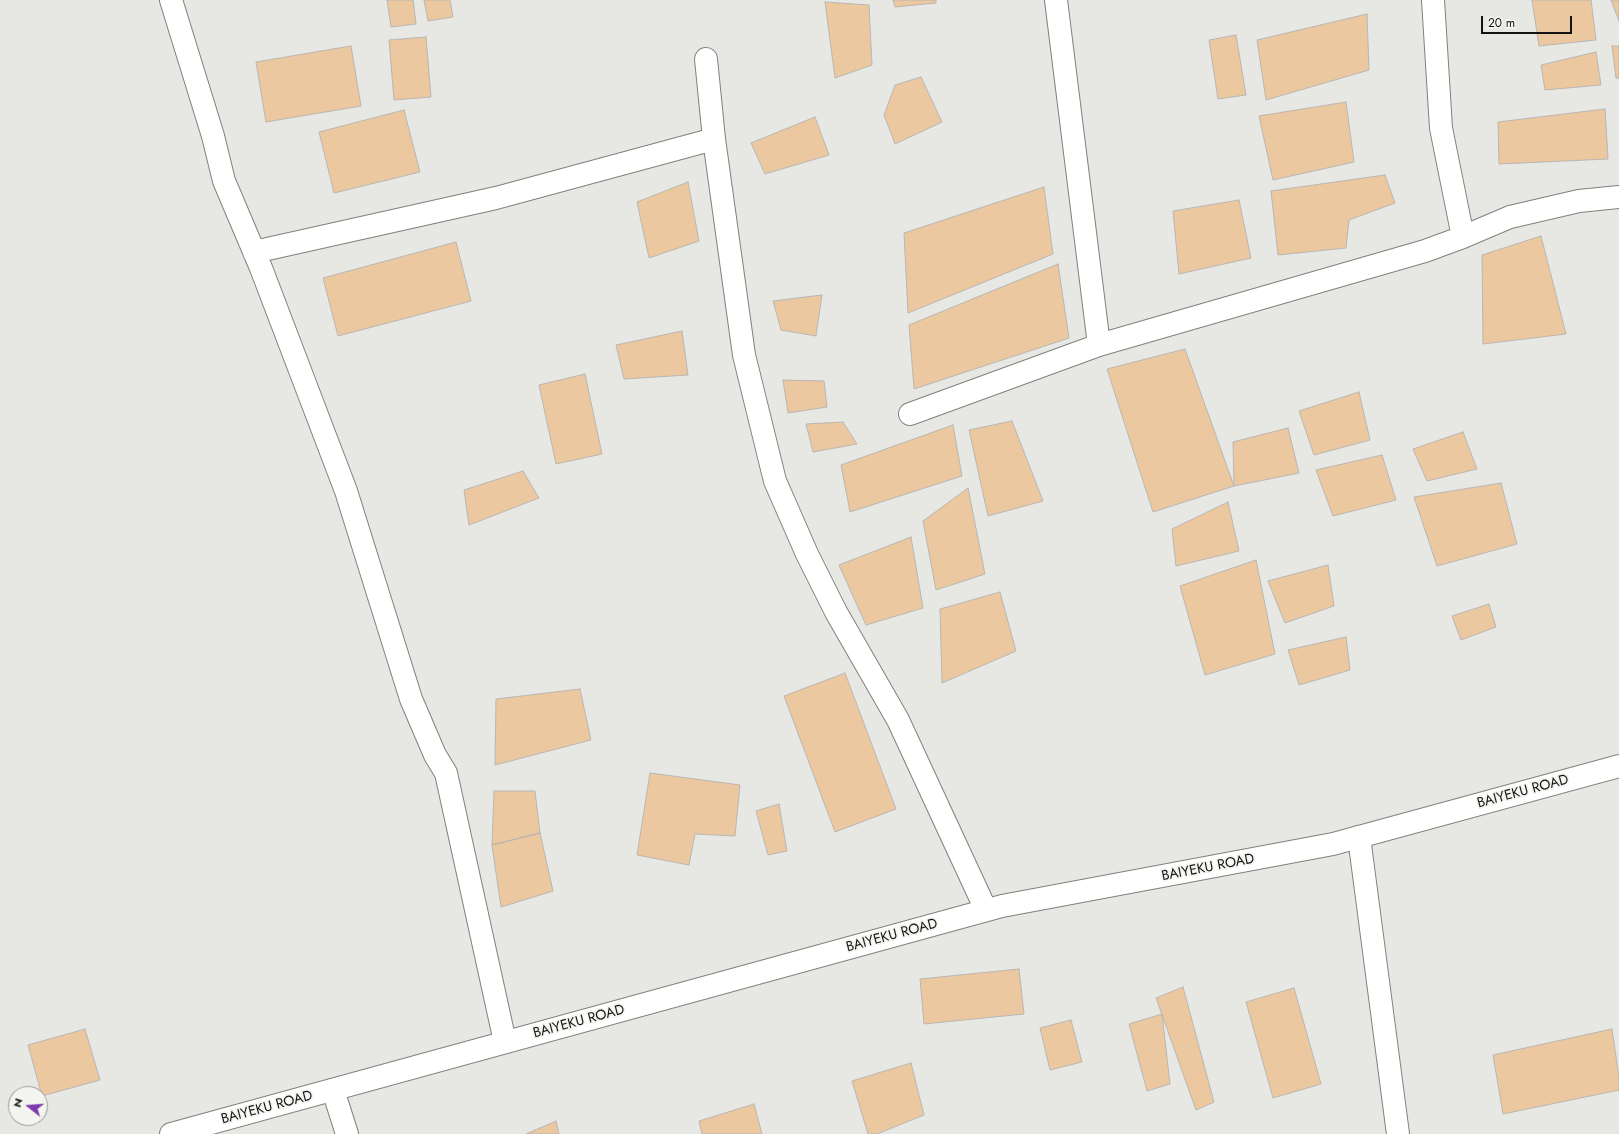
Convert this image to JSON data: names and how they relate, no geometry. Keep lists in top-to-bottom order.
{
  "streets": {
    "street": ["BAIYEKU ROAD"]
  },
  "scale_bar": "20 m",
  "north": "left"
}
